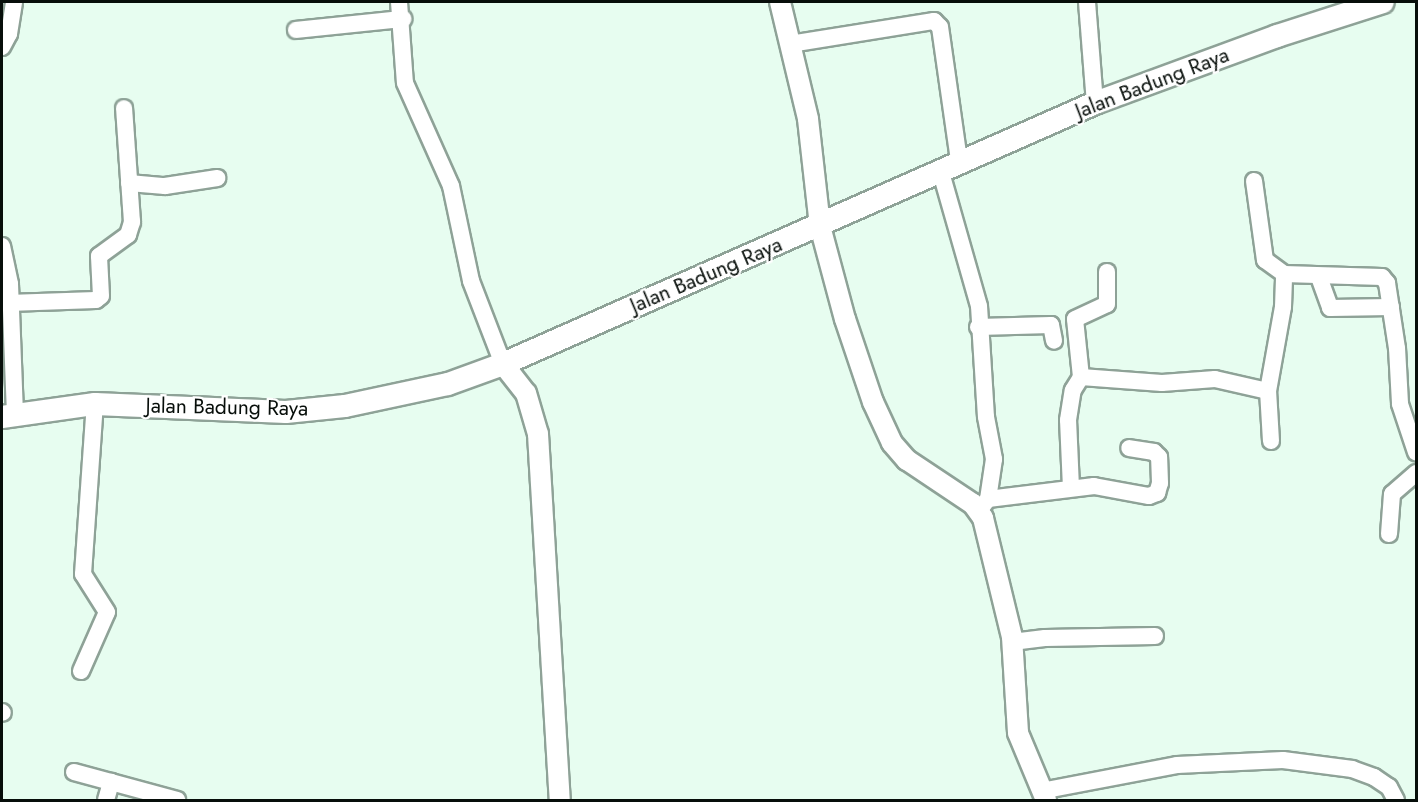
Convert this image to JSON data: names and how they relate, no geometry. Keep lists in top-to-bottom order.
{
  "streets": {
    "main road": ["Jalan Badung Raya"]
  }
}
